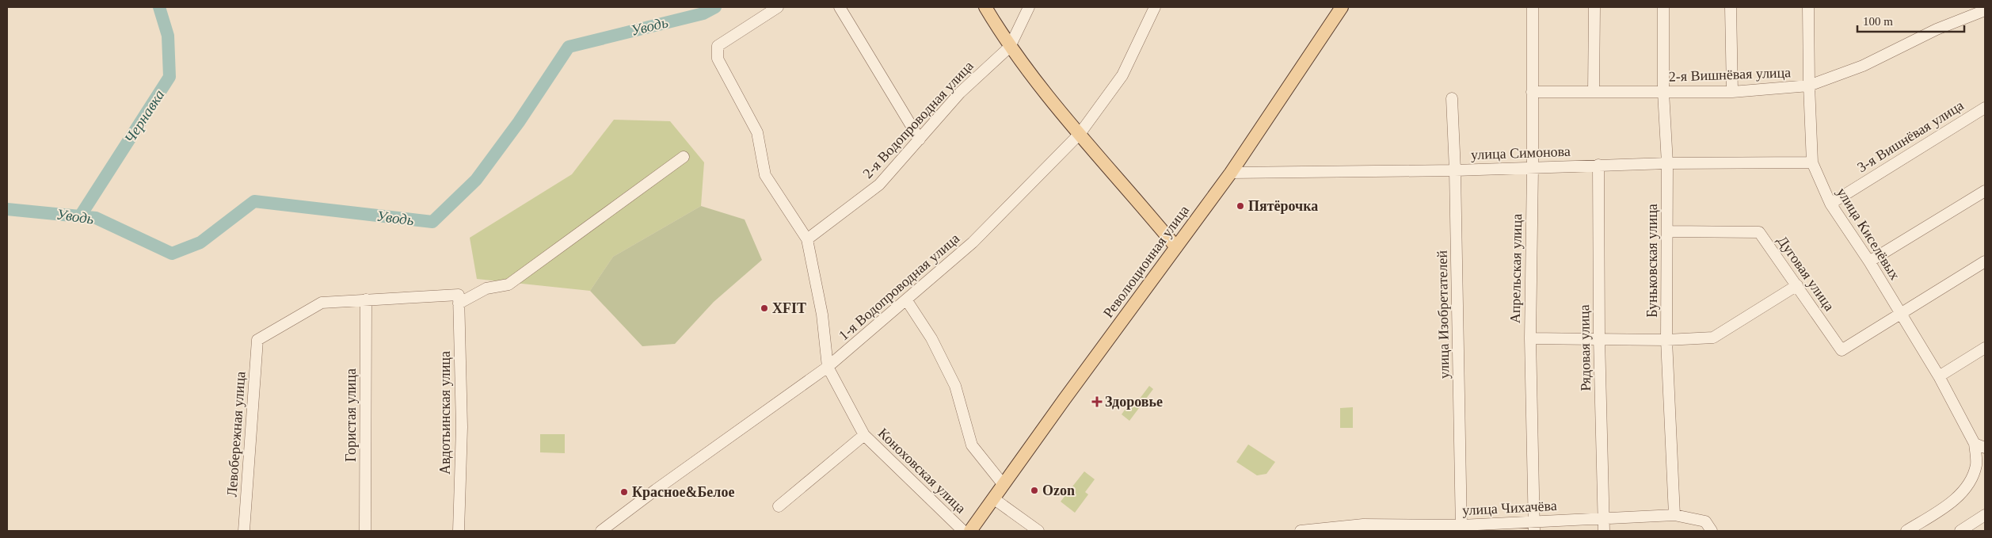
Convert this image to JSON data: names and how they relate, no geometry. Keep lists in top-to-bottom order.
{
  "streets": {
    "main road": ["Революционная улица"],
    "street": [
      "2-я Вишнёвая улица",
      "2-я Водопроводная улица",
      "3-я Вишнёвая улица",
      "улица Симонова",
      "улица Киселёвых",
      "Буньковская улица",
      "Апрельская улица",
      "Дуговая улица",
      "1-я Водопроводная улица",
      "улица Изобретателей",
      "Рядовая улица",
      "Авдотьинская улица",
      "Гористая улица",
      "Левобережная улица",
      "Коноховская улица",
      "улица Чихачёва"
    ]
  },
  "crossings": [
    ["2-я Вишнёвая улица", "улица Киселёвых"],
    ["2-я Вишнёвая улица", "Буньковская улица"],
    ["2-я Вишнёвая улица", "Апрельская улица"],
    ["3-я Вишнёвая улица", "улица Киселёвых"],
    ["улица Симонова", "улица Киселёвых"],
    ["улица Симонова", "Буньковская улица"],
    ["улица Симонова", "Революционная улица"],
    ["улица Симонова", "Апрельская улица"],
    ["улица Симонова", "улица Изобретателей"],
    ["улица Симонова", "Рядовая улица"],
    ["улица Киселёвых", "Дуговая улица"],
    ["Буньковская улица", "Дуговая улица"],
    ["Буньковская улица", "улица Чихачёва"],
    ["Апрельская улица", "улица Чихачёва"],
    ["1-я Водопроводная улица", "Коноховская улица"],
    ["улица Изобретателей", "улица Чихачёва"],
    ["Рядовая улица", "улица Чихачёва"],
    ["Гористая улица", "Левобережная улица"]
  ],
  "water": ["Уводь", "Чернавка"],
  "places": {
    "other": [
      "Пятёрочка",
      "XFIT",
      "Ozon",
      "Красное&Белое"
    ],
    "health": ["Здоровье"]
  },
  "scale_bar": "100 m"
}
